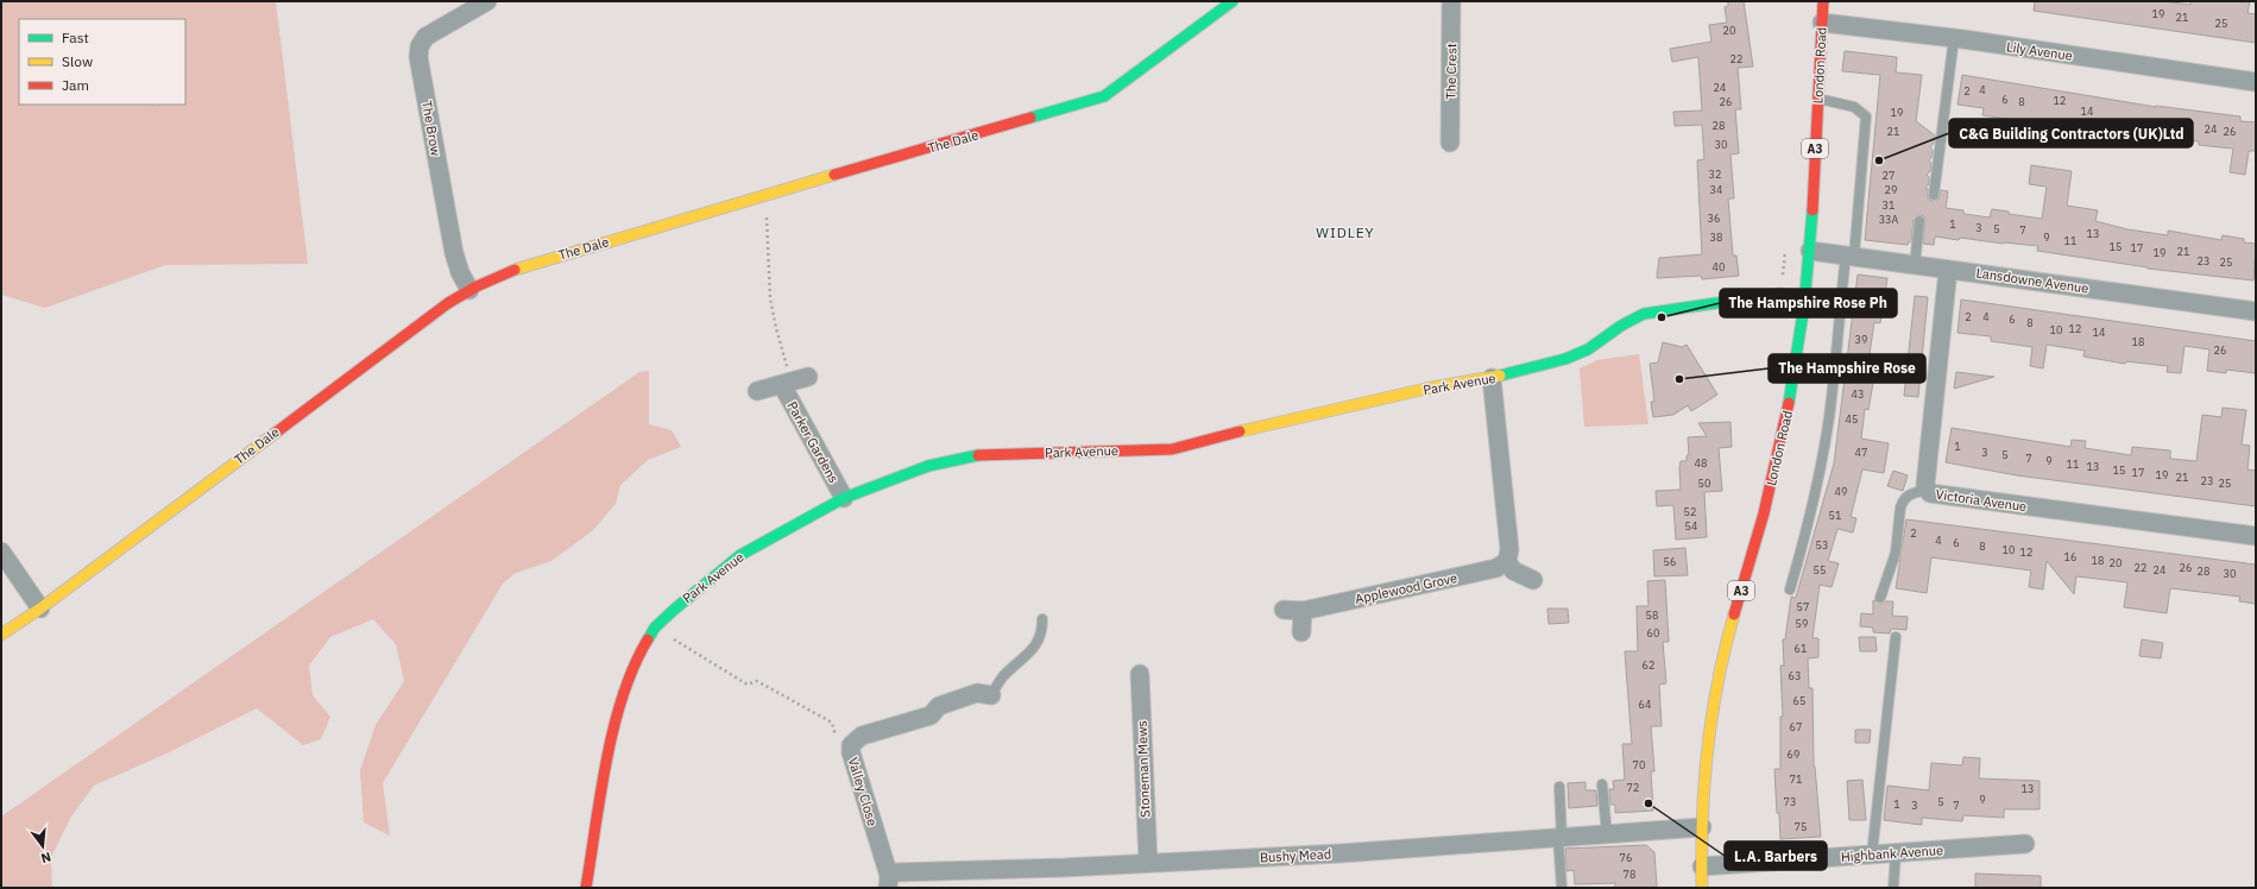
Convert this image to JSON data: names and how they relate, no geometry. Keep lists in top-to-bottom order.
{
  "streets": {
    "street": [
      "Lily Avenue",
      "London Road",
      "The Crest",
      "The Brow",
      "The Dale",
      "A3",
      "Lansdowne Avenue",
      "Park Avenue",
      "Parker Gardens",
      "Victoria Avenue",
      "Applewood Grove",
      "Stoneman Mews",
      "Valley Close",
      "Highbank Avenue",
      "Bushy Mead"
    ]
  },
  "crossings": [
    ["Lily Avenue", "London Road"],
    ["London Road", "Lansdowne Avenue"],
    ["London Road", "Park Avenue"],
    ["London Road", "Highbank Avenue"],
    ["London Road", "Bushy Mead"],
    ["The Brow", "The Dale"],
    ["Lansdowne Avenue", "Victoria Avenue"],
    ["Park Avenue", "Parker Gardens"],
    ["Stoneman Mews", "Bushy Mead"],
    ["Valley Close", "Bushy Mead"]
  ],
  "districts": ["WIDLEY"],
  "places": [
    "C&G Building Contractors (UK)Ltd",
    "The Hampshire Rose Ph",
    "The Hampshire Rose",
    "L.A. Barbers"
  ],
  "house_numbers": [
    "19",
    "21",
    "25",
    "20",
    "22",
    "24",
    "4",
    "2",
    "6",
    "12",
    "26",
    "8",
    "14",
    "19",
    "28",
    "24",
    "21",
    "26",
    "30",
    "32",
    "27",
    "34",
    "29",
    "31",
    "36",
    "33A",
    "1",
    "3",
    "5",
    "7",
    "13",
    "38",
    "9",
    "11",
    "15",
    "17",
    "21",
    "19",
    "23",
    "25",
    "40",
    "2",
    "4",
    "6",
    "8",
    "12",
    "10",
    "14",
    "39",
    "18",
    "26",
    "43",
    "45",
    "1",
    "47",
    "3",
    "5",
    "7",
    "9",
    "48",
    "11",
    "13",
    "15",
    "17",
    "19",
    "21",
    "23",
    "50",
    "25",
    "49",
    "52",
    "51",
    "54",
    "2",
    "4",
    "6",
    "53",
    "8",
    "10",
    "12",
    "16",
    "18",
    "56",
    "20",
    "22",
    "26",
    "55",
    "24",
    "28",
    "30",
    "57",
    "58",
    "59",
    "60",
    "61",
    "62",
    "63",
    "65",
    "64",
    "67",
    "69",
    "70",
    "71",
    "72",
    "13",
    "9",
    "73",
    "5",
    "1",
    "3",
    "7",
    "75",
    "76",
    "78"
  ],
  "legend": ["Fast", "Slow", "Jam"],
  "north": "bottom"
}
